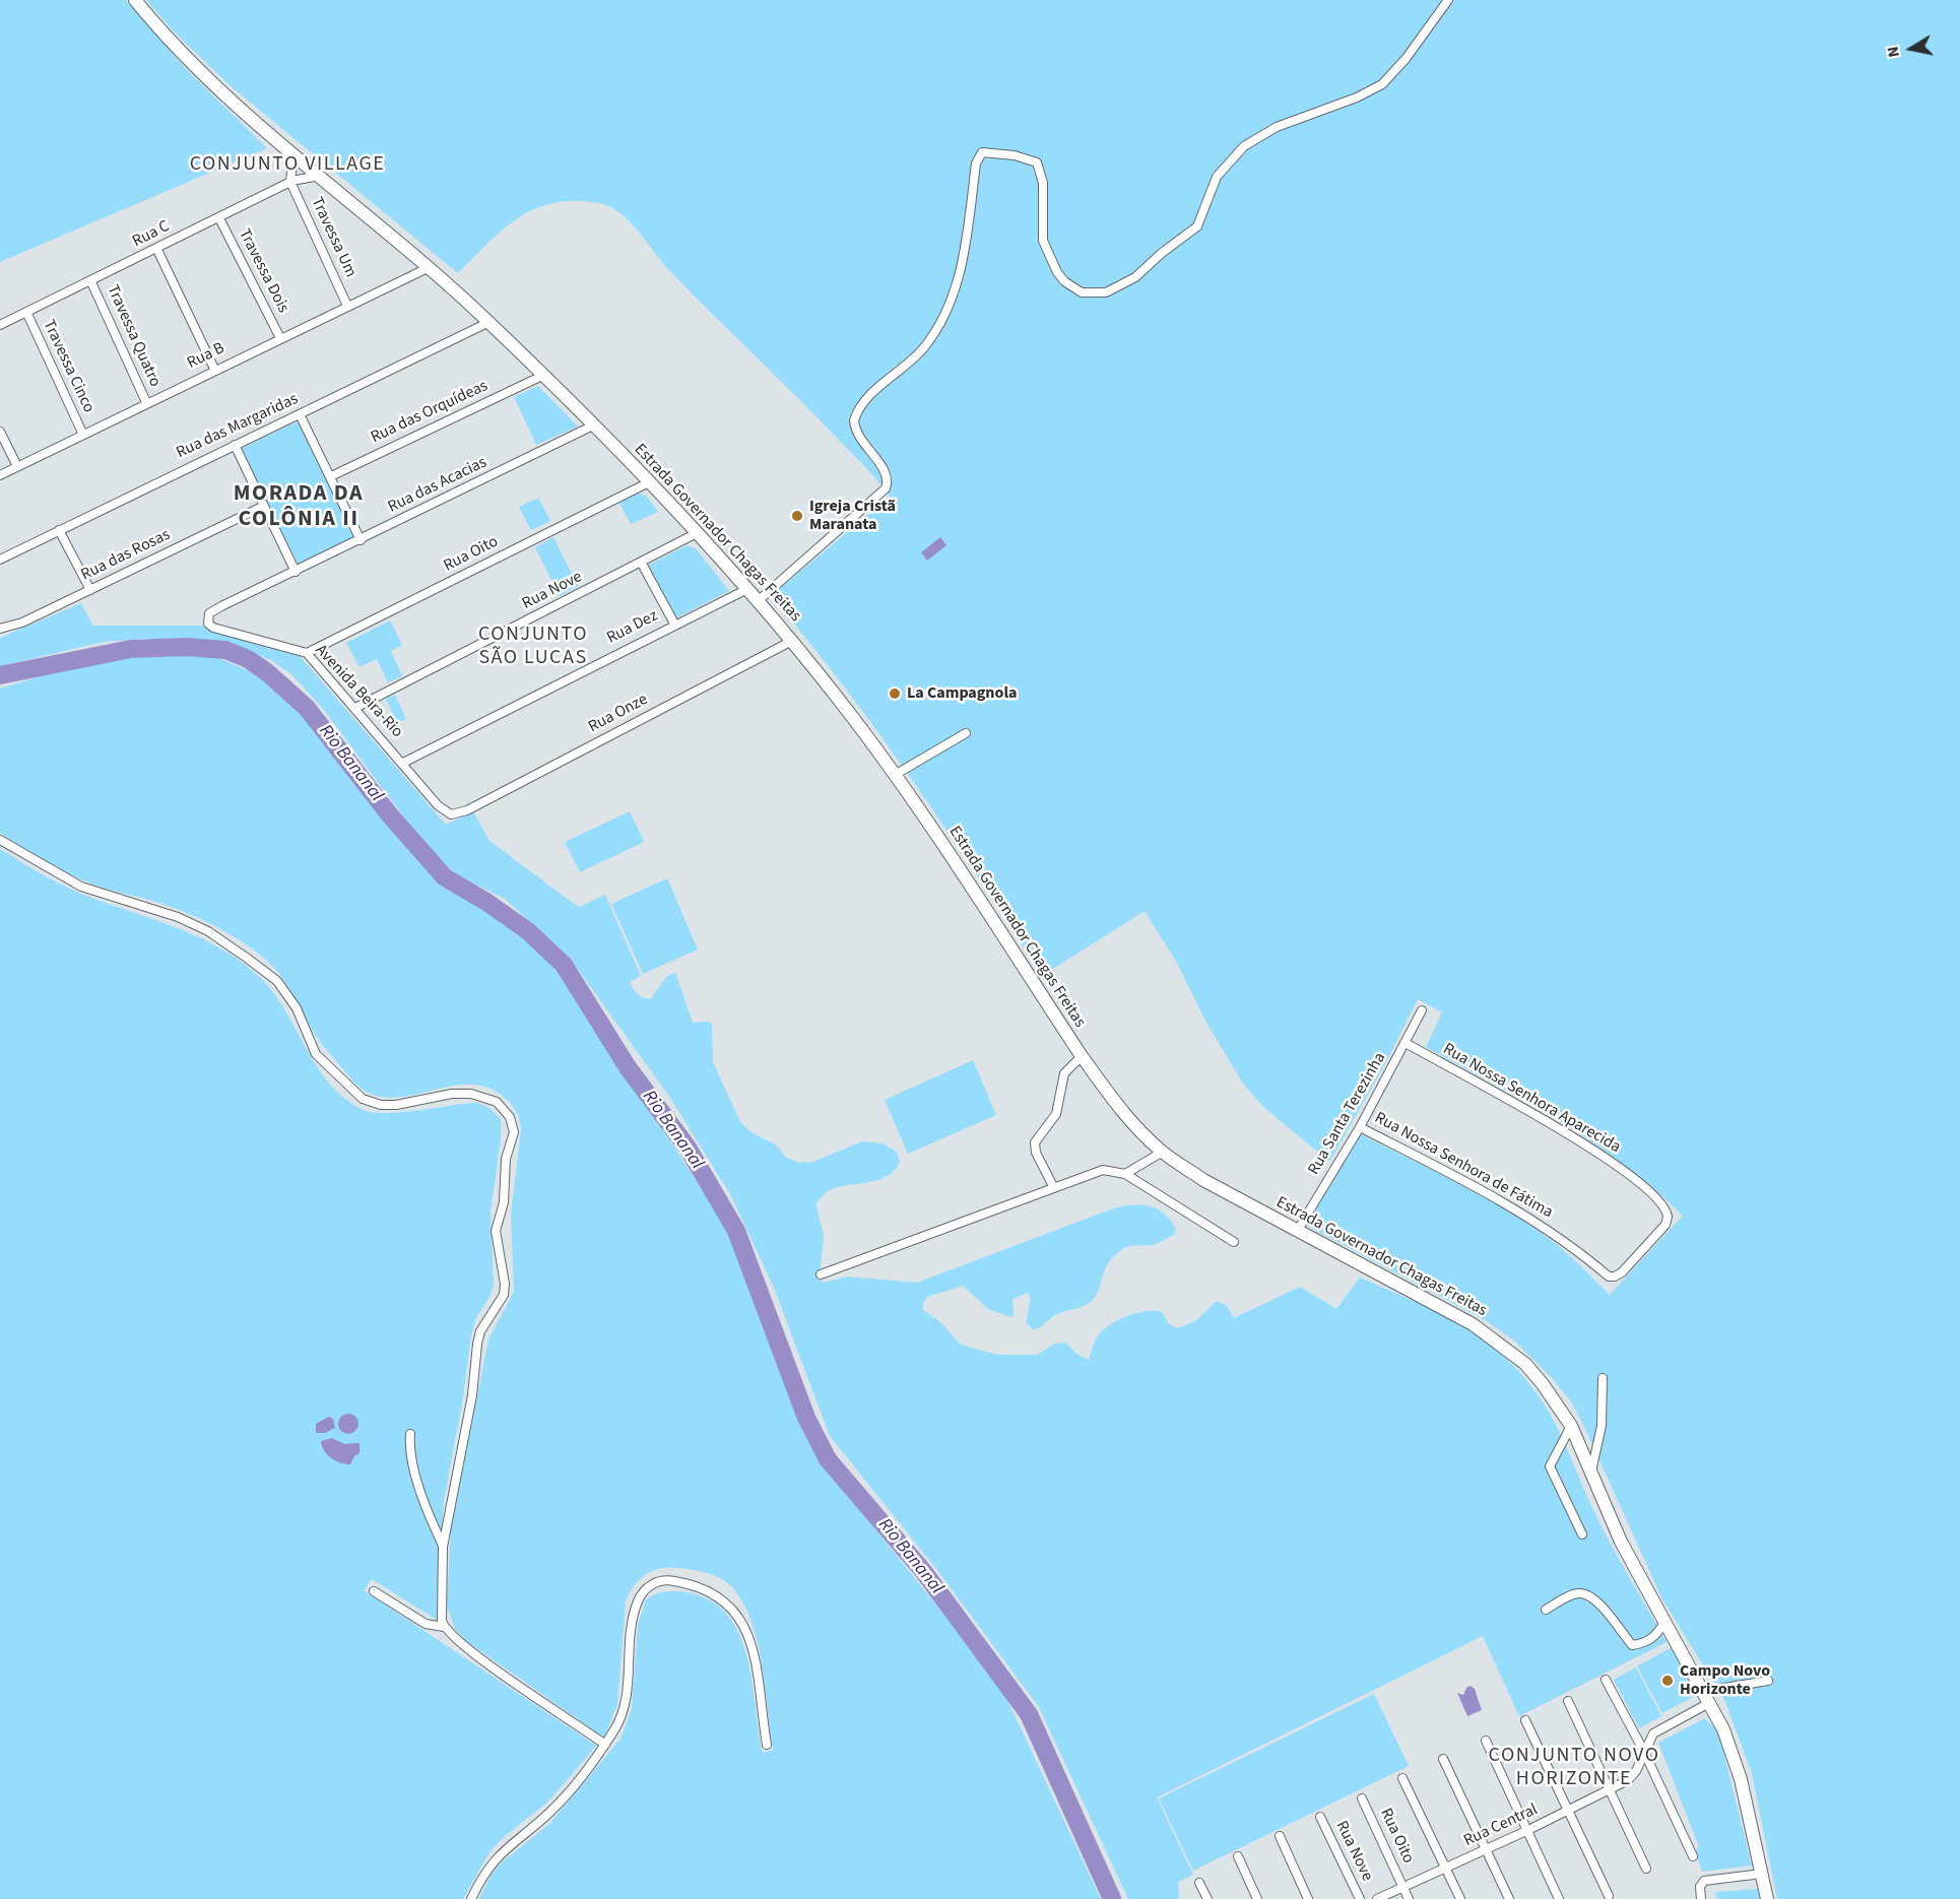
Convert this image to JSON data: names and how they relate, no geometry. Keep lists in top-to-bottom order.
{
  "streets": {
    "main road": ["Estrada Governador Chagas Freitas"],
    "street": [
      "Rua C",
      "Travessa Um",
      "Travessa Dois",
      "Travessa Quatro",
      "Rua B",
      "Travessa Cinco",
      "Rua das Orquídeas",
      "Rua das Margaridas",
      "Rua das Acacias",
      "Rua Oito",
      "Rua das Rosas",
      "Rua Nove",
      "Rua Dez",
      "Avenida Beira-Rio",
      "Rua Onze",
      "Rua Nossa Senhora Aparecida",
      "Rua Santa Terezinha",
      "Rua Nossa Senhora de Fátima",
      "Rua Central"
    ]
  },
  "crossings": [
    ["Rua C", "Travessa Um"],
    ["Rua C", "Travessa Dois"],
    ["Rua C", "Travessa Quatro"],
    ["Rua C", "Travessa Cinco"],
    ["Rua C", "Estrada Governador Chagas Freitas"],
    ["Travessa Um", "Rua B"],
    ["Travessa Dois", "Rua B"],
    ["Travessa Quatro", "Rua B"],
    ["Rua B", "Travessa Cinco"],
    ["Rua B", "Estrada Governador Chagas Freitas"],
    ["Rua das Orquídeas", "Estrada Governador Chagas Freitas"],
    ["Rua das Margaridas", "Estrada Governador Chagas Freitas"],
    ["Rua das Acacias", "Estrada Governador Chagas Freitas"],
    ["Rua das Acacias", "Avenida Beira-Rio"],
    ["Estrada Governador Chagas Freitas", "Rua Oito"],
    ["Estrada Governador Chagas Freitas", "Rua Nove"],
    ["Estrada Governador Chagas Freitas", "Rua Dez"],
    ["Estrada Governador Chagas Freitas", "Rua Onze"],
    ["Estrada Governador Chagas Freitas", "Rua Santa Terezinha"],
    ["Estrada Governador Chagas Freitas", "Rua Central"],
    ["Rua Oito", "Avenida Beira-Rio"],
    ["Rua Oito", "Rua Central"],
    ["Rua Nove", "Avenida Beira-Rio"],
    ["Rua Dez", "Avenida Beira-Rio"],
    ["Avenida Beira-Rio", "Rua Onze"],
    ["Rua Nossa Senhora Aparecida", "Rua Santa Terezinha"],
    ["Rua Nossa Senhora Aparecida", "Rua Nossa Senhora de Fátima"],
    ["Rua Santa Terezinha", "Rua Nossa Senhora de Fátima"]
  ],
  "districts": [
    "CONJUNTO VILLAGE",
    "MORADA DA COLÔNIA II",
    "CONJUNTO SÃO LUCAS",
    "CONJUNTO NOVO HORIZONTE"
  ],
  "water": ["Rio Bananal"],
  "places": ["Igreja Cristã Maranata", "La Campagnola", "Campo Novo Horizonte"],
  "north": "left"
}
